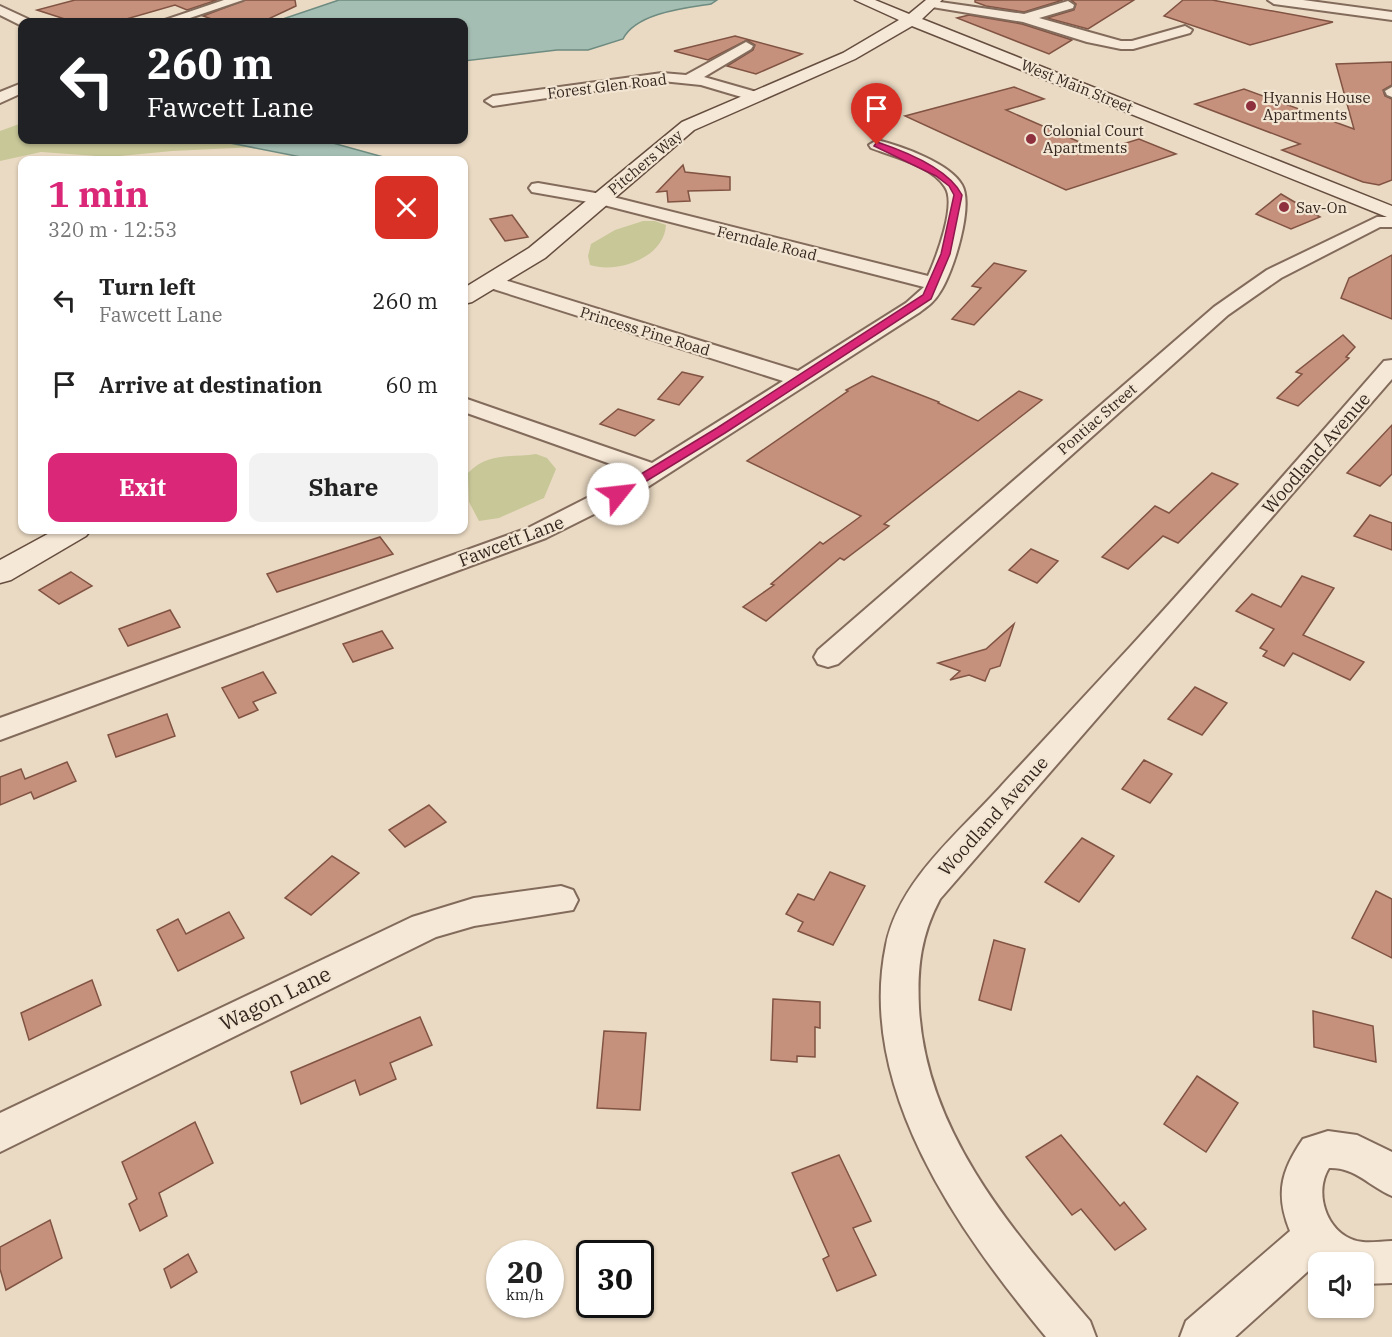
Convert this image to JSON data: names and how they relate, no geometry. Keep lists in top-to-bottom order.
{
  "streets": {
    "main road": ["West Main Street", "Pitchers Way"],
    "street": [
      "Forest Glen Road",
      "Ferndale Road",
      "Princess Pine Road",
      "Pontiac Street",
      "Woodland Avenue",
      "Fawcett Lane",
      "Wagon Lane"
    ]
  },
  "crossings": [
    ["Forest Glen Road", "Pitchers Way"],
    ["West Main Street", "Pitchers Way"],
    ["Pitchers Way", "Ferndale Road"],
    ["Pitchers Way", "Princess Pine Road"],
    ["Ferndale Road", "Fawcett Lane"],
    ["Princess Pine Road", "Fawcett Lane"]
  ],
  "places": ["Hyannis House Apartments", "Colonial Court Apartments", "Sav-On"],
  "page": {
    "turn": ["260 m", "Fawcett Lane"],
    "heading": ["1 min", "320 m · 12:53"],
    "list": [
      {
        "name": "Turn left",
        "note": "Fawcett Lane",
        "value": "260 m"
      },
      {
        "name": "Arrive at destination",
        "value": "60 m"
      }
    ],
    "buttons": ["Exit", "Share"],
    "speed": "20 km/h",
    "limit": "30"
  }
}
